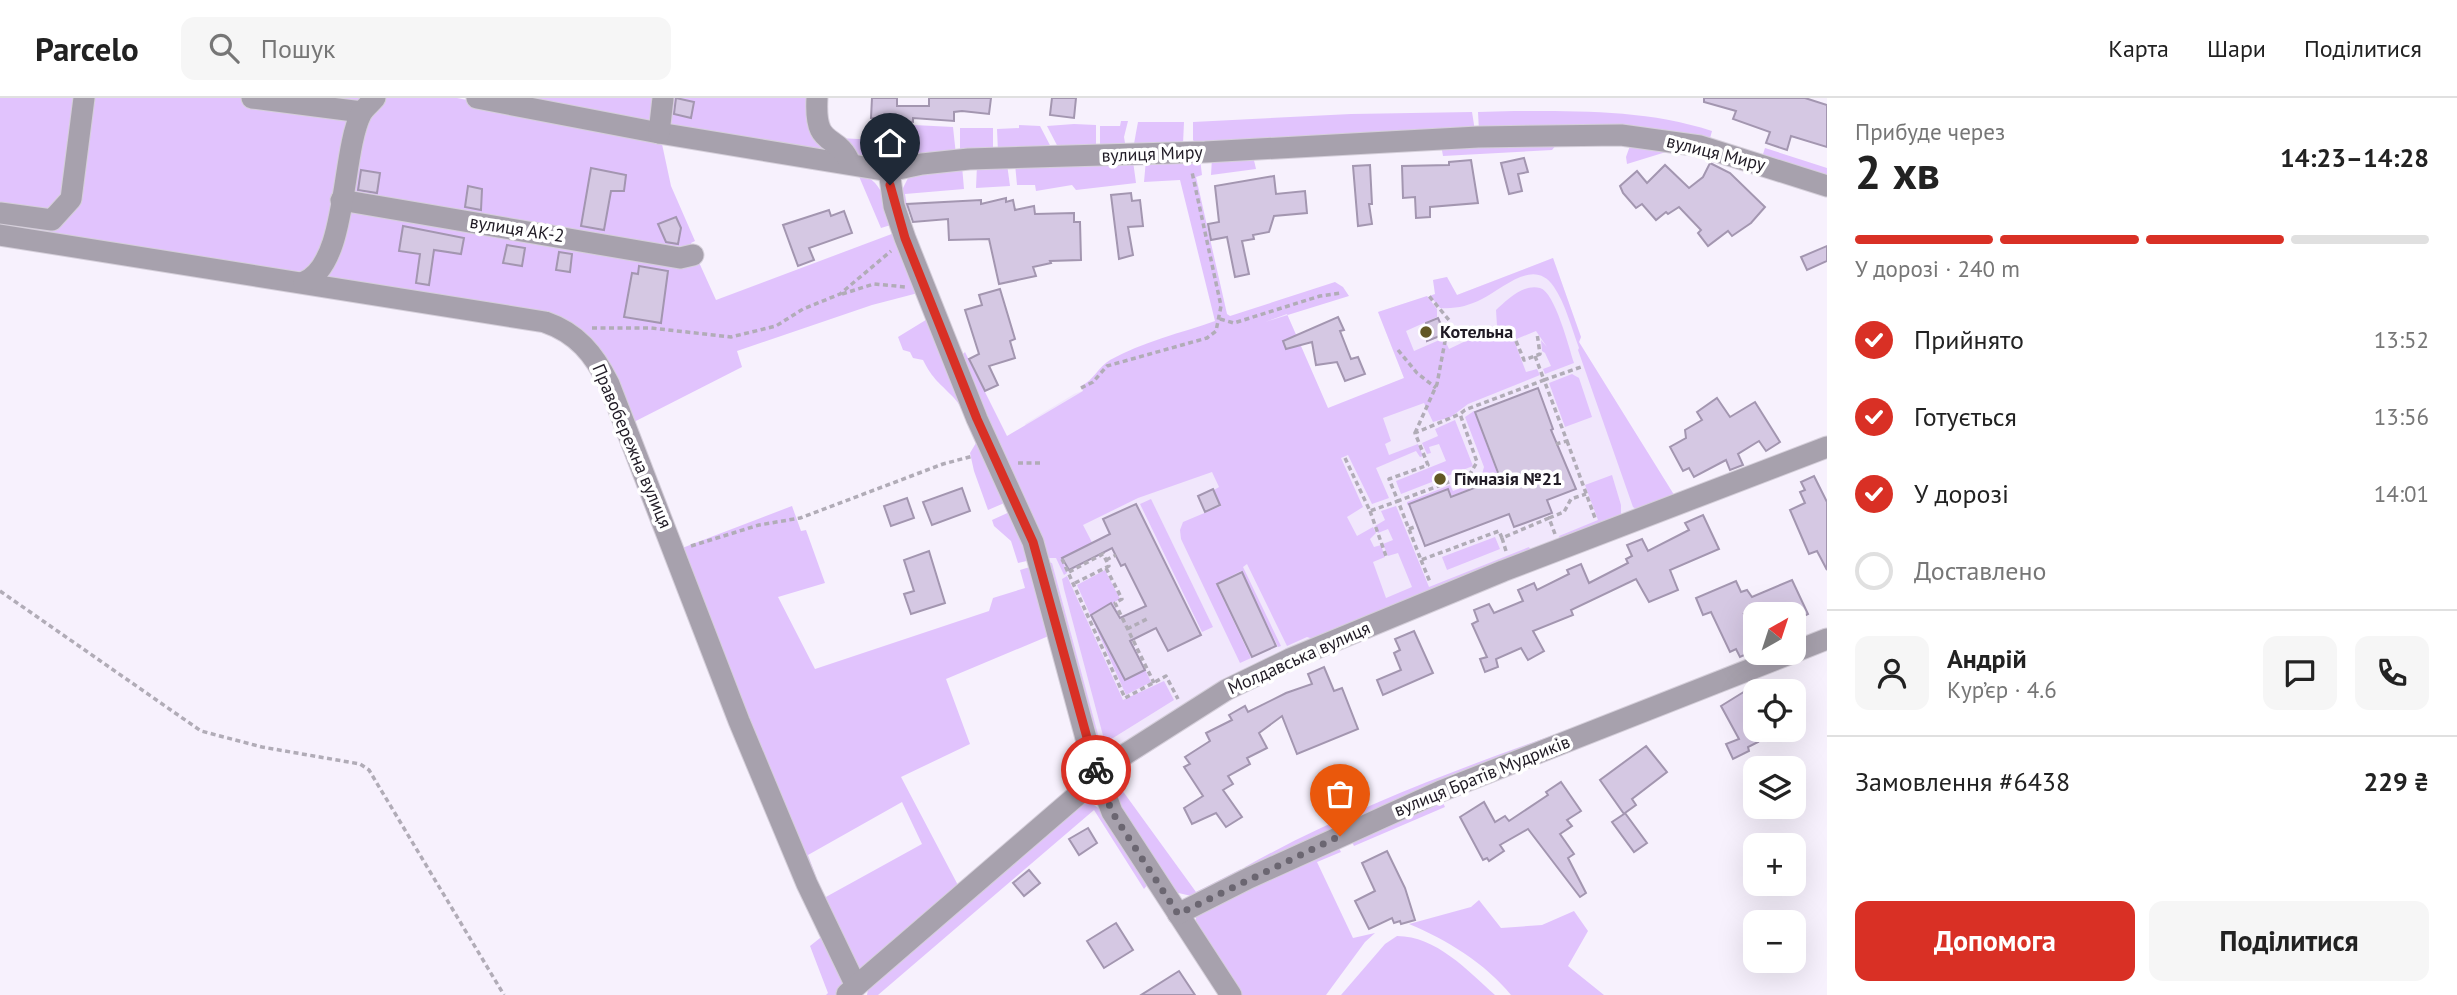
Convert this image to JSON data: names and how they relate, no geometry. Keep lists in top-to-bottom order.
{
  "streets": {
    "street": [
      "вулиця Миру",
      "вулиця АК-2",
      "Правобережна вулиця",
      "Молдавська вулиця",
      "вулиця Братів Мудриків"
    ]
  },
  "crossings": [
    ["Правобережна вулиця", "Молдавська вулиця"]
  ],
  "places": ["Котельна", "Гімназія №21"],
  "north": "top right",
  "page": {
    "header": "Parcelo",
    "search": "Пошук",
    "nav": ["Карта", "Шари", "Поділитися"],
    "heading": ["2 хв", "Прибуде через", "14:23–14:28"],
    "panel": [
      "Андрій",
      "Кур’єр · 4.6",
      "Замовлення #6438",
      "229 ₴"
    ],
    "bar": "У дорозі · 240 m",
    "list": [
      ["Прийнято", "13:52"],
      ["Готується", "13:56"],
      ["У дорозі", "14:01"],
      "Доставлено"
    ],
    "map_buttons": ["+", "−"],
    "buttons": ["Допомога", "Поділитися"]
  }
}
